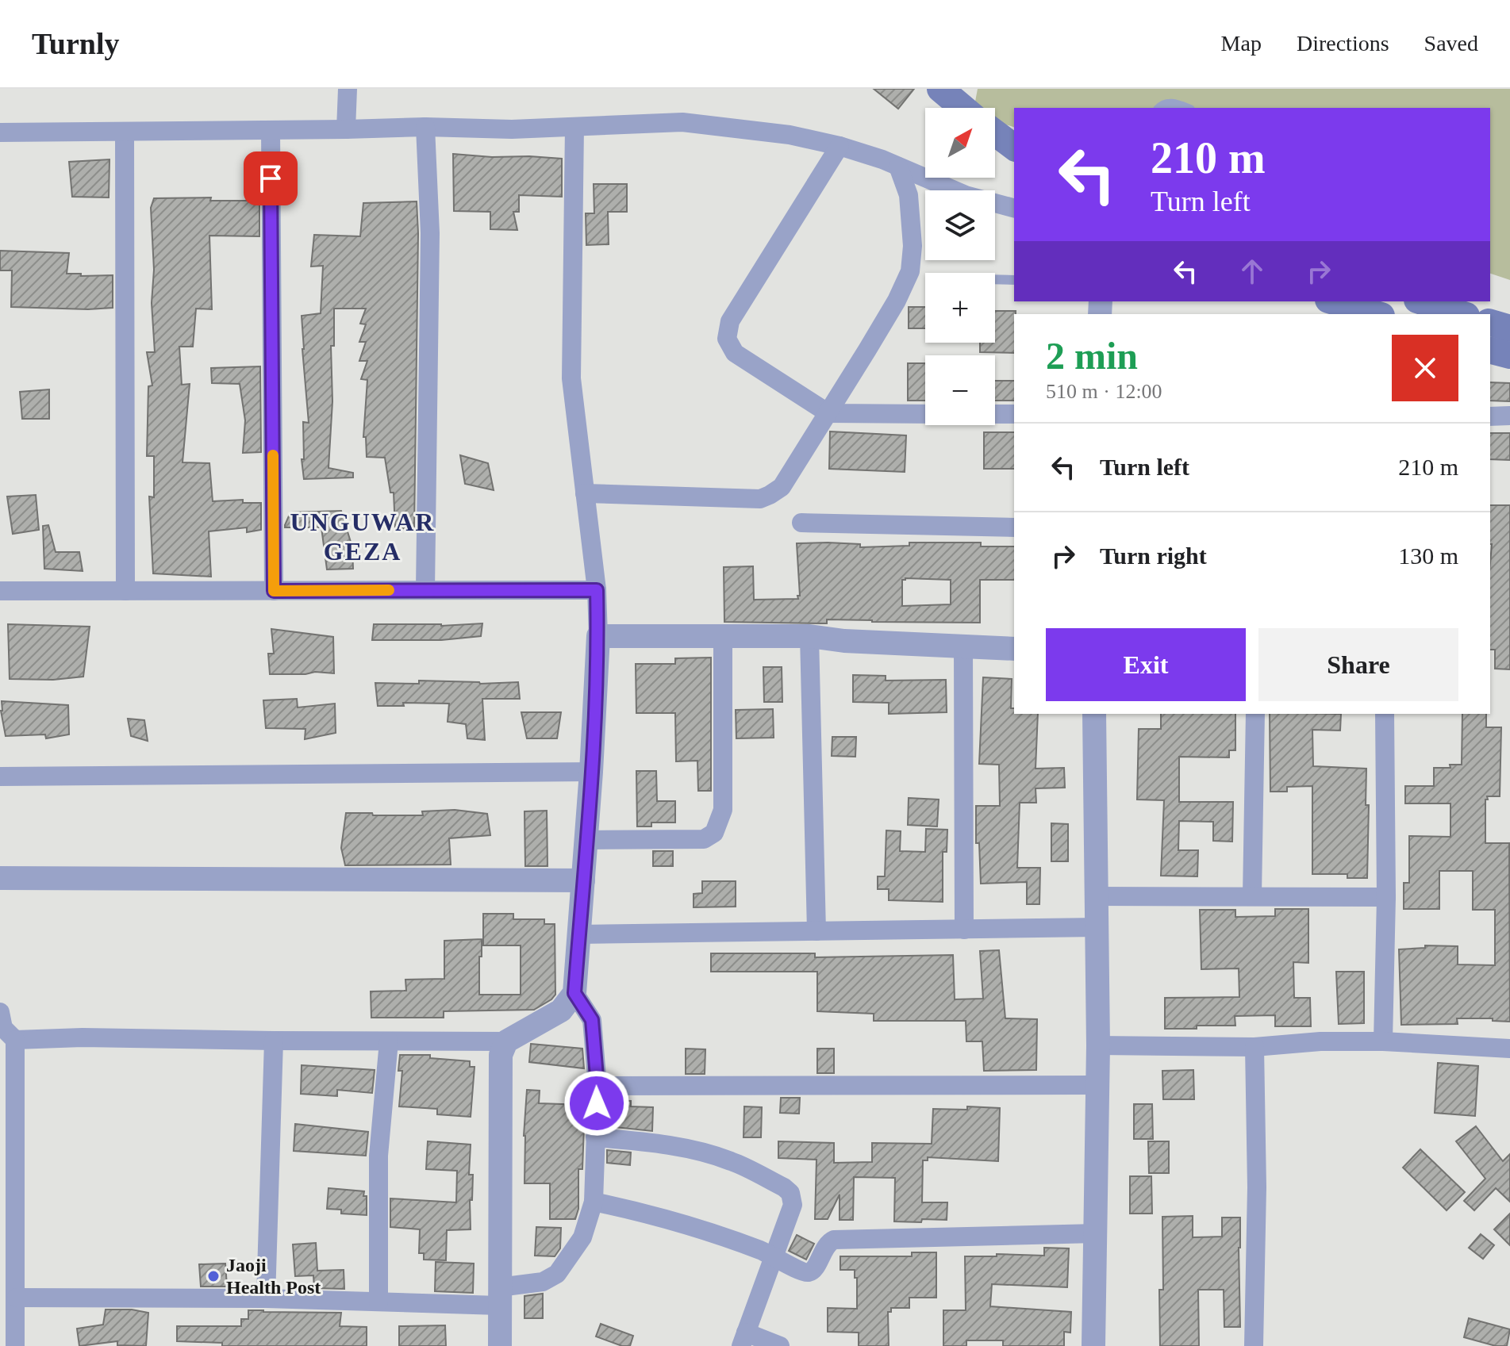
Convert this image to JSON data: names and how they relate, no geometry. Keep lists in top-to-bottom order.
{
  "districts": ["UNGUWAR GEZA"],
  "places": ["Jaoji Health Post"],
  "north": "top right",
  "page": {
    "header": "Turnly",
    "nav": ["Map", "Directions", "Saved"],
    "map_buttons": ["+", "−"],
    "turn": ["210 m", "Turn left"],
    "heading": ["2 min", "510 m · 12:00"],
    "list": [
      {
        "name": "Turn left",
        "value": "210 m"
      },
      {
        "name": "Turn right",
        "value": "130 m"
      }
    ],
    "buttons": ["Exit", "Share"]
  }
}
